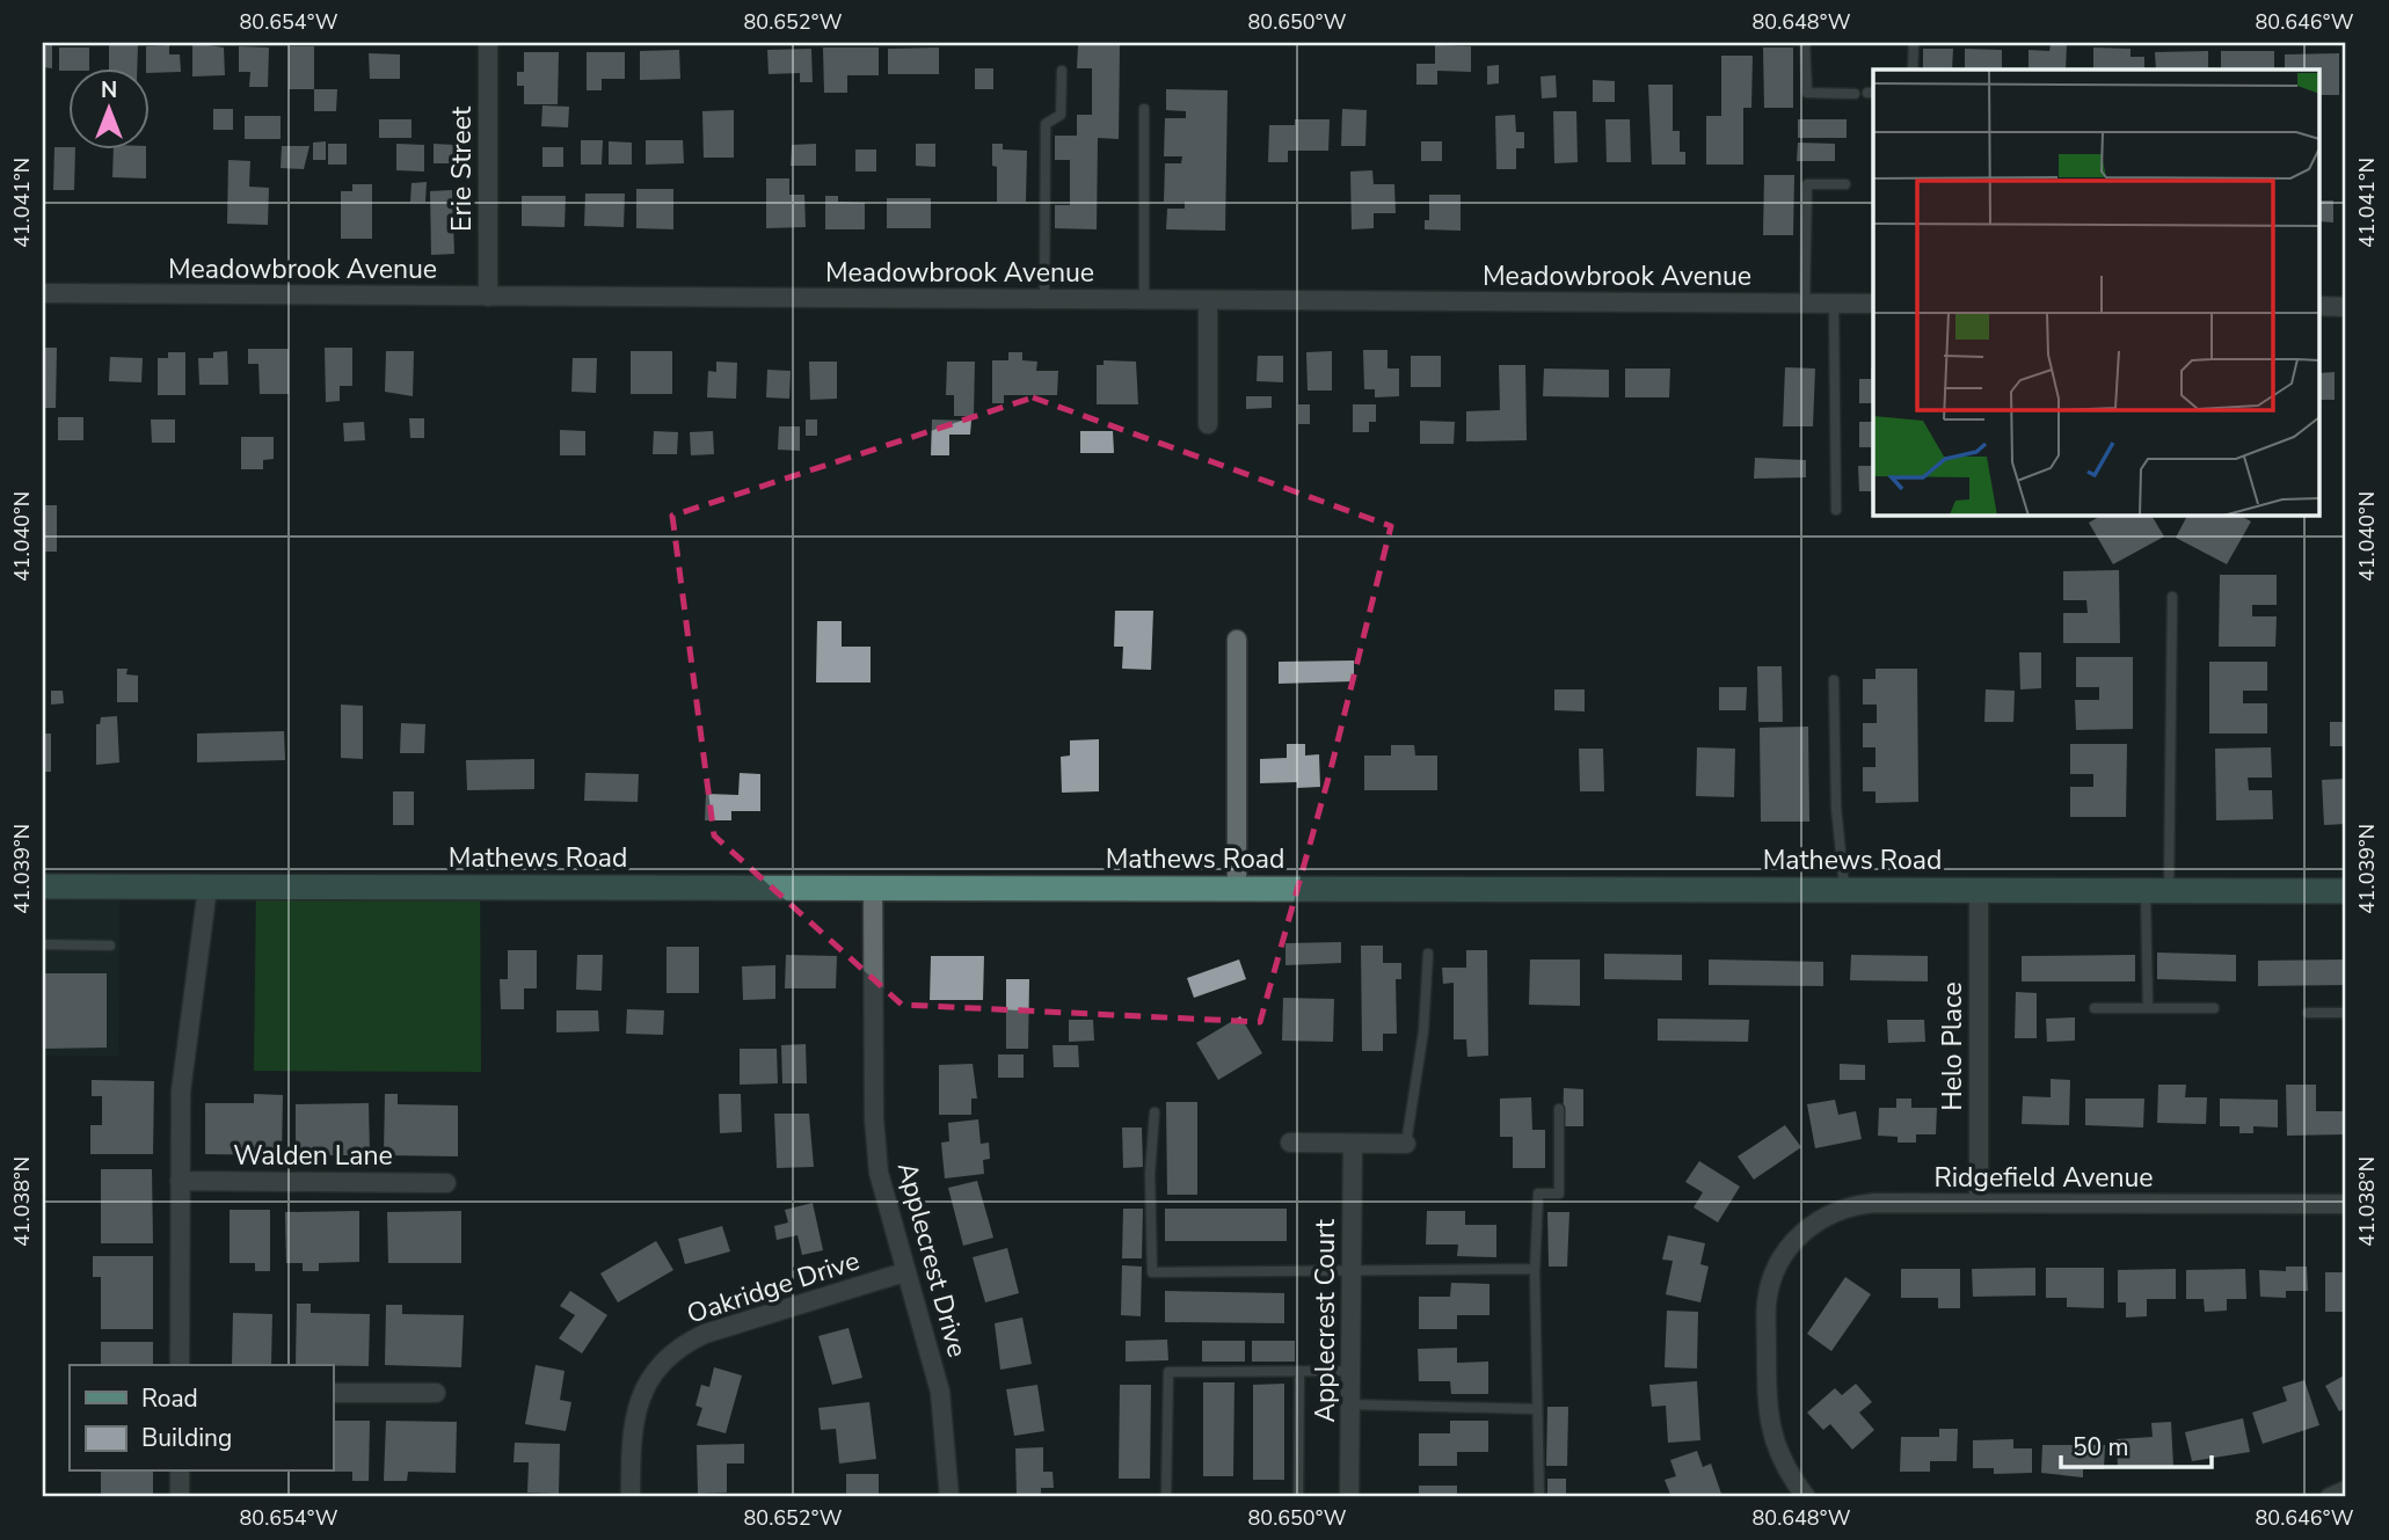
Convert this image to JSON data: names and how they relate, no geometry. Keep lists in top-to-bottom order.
{
  "streets": {
    "street": [
      "Erie Street",
      "Meadowbrook Avenue",
      "Mathews Road",
      "Helo Place",
      "Walden Lane",
      "Ridgefield Avenue",
      "Applecrest Drive",
      "Oakridge Drive",
      "Applecrest Court"
    ]
  },
  "crossings": [
    ["Erie Street", "Meadowbrook Avenue"],
    ["Mathews Road", "Helo Place"],
    ["Mathews Road", "Applecrest Drive"],
    ["Helo Place", "Ridgefield Avenue"],
    ["Applecrest Drive", "Oakridge Drive"]
  ],
  "legend": ["Road", "Building"],
  "scale_bar": "50 m",
  "north": "top",
  "coordinates": [
    "80.654°W",
    "80.652°W",
    "80.650°W",
    "80.648°W",
    "80.646°W",
    "41.041°N",
    "41.040°N",
    "41.039°N",
    "41.038°N"
  ]
}
